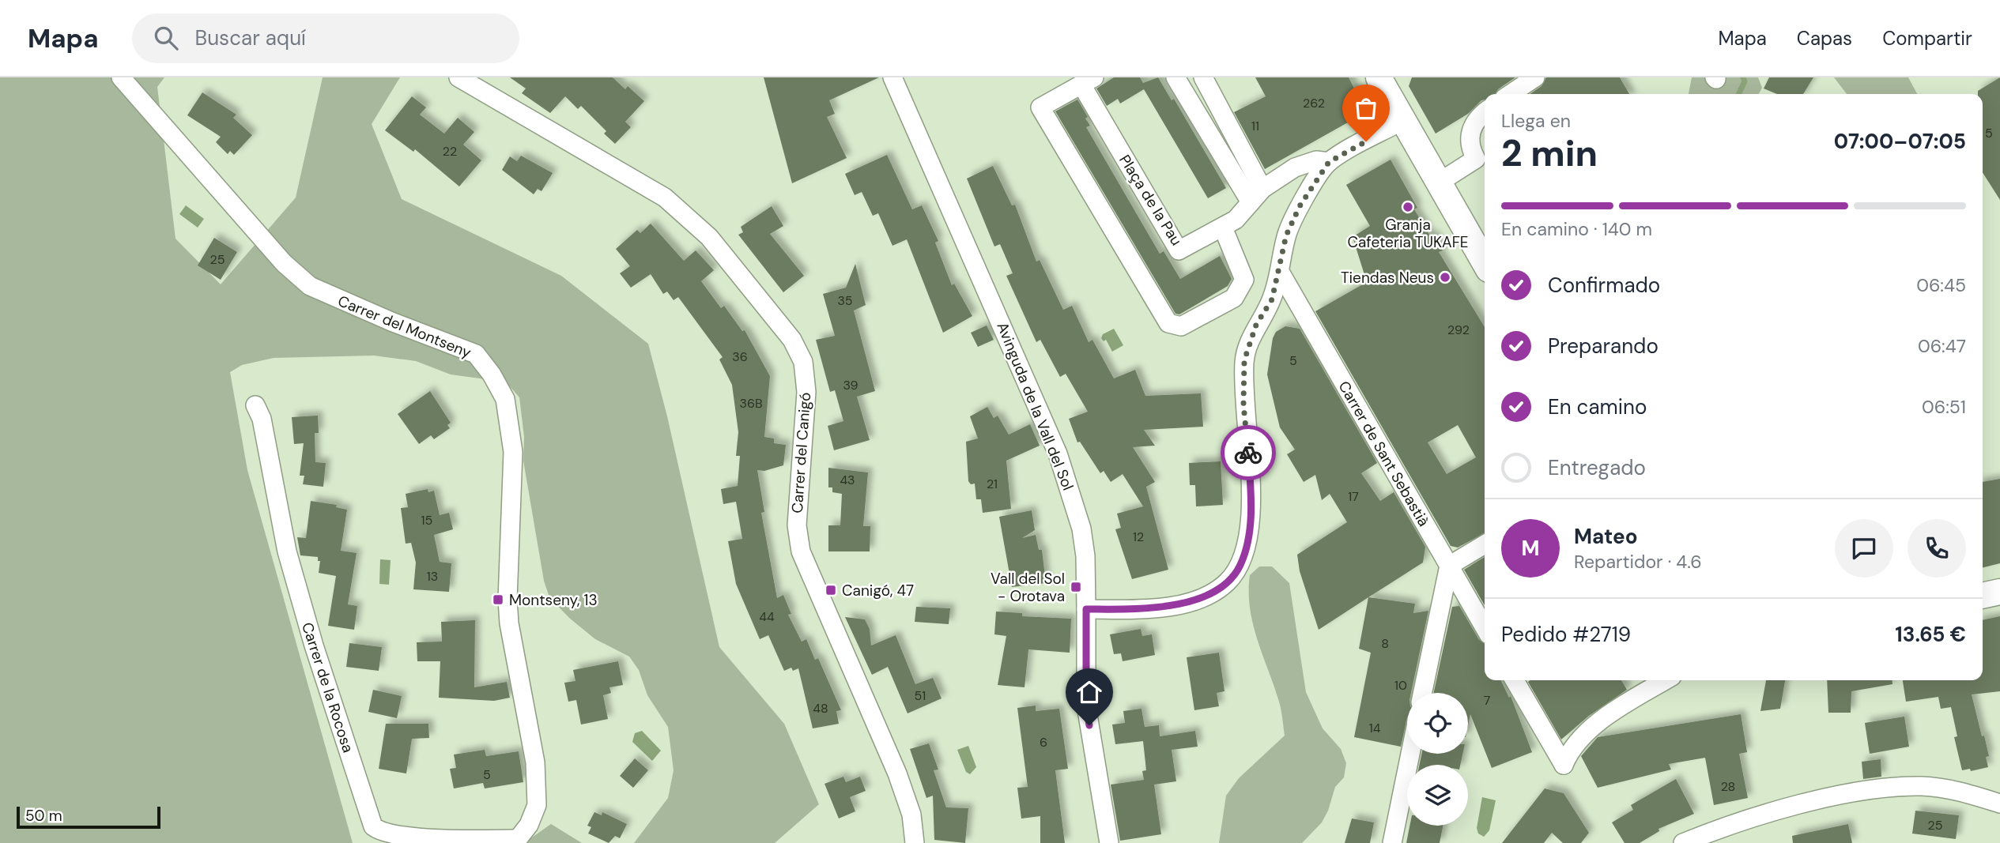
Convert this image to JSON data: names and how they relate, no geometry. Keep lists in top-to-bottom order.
{
  "streets": {
    "street": [
      "Plaça de la Pau",
      "Carrer del Montseny",
      "Avinguda de la Vall del Sol",
      "Carrer del Canigó",
      "Carrer de Sant Sebastià",
      "Carrer de la Rocosa"
    ]
  },
  "crossings": [
    ["Carrer del Montseny", "Carrer de la Rocosa"]
  ],
  "places": {
    "other": ["Granja Cafeteria TUKAFE", "Tiendas Neus"],
    "transit": ["Vall del Sol - Orotava", "Canigó, 47", "Montseny, 13"]
  },
  "house_numbers": [
    "262",
    "11",
    "5",
    "22",
    "25",
    "35",
    "292",
    "36",
    "5",
    "39",
    "36B",
    "43",
    "21",
    "17",
    "15",
    "12",
    "13",
    "44",
    "8",
    "10",
    "51",
    "7",
    "48",
    "14",
    "6",
    "5",
    "28",
    "25"
  ],
  "scale_bar": "50 m",
  "page": {
    "header": "Mapa",
    "search": "Buscar aquí",
    "nav": ["Mapa", "Capas", "Compartir"],
    "heading": ["2 min", "Llega en", "07:00–07:05"],
    "panel": [
      "Mateo",
      "Repartidor · 4.6",
      "Pedido #2719",
      "13.65 €"
    ],
    "bar": "En camino · 140 m",
    "list": [
      ["Confirmado", "06:45"],
      ["Preparando", "06:47"],
      ["En camino", "06:51"],
      "Entregado"
    ],
    "round": "M",
    "scale": "50 m"
  }
}
